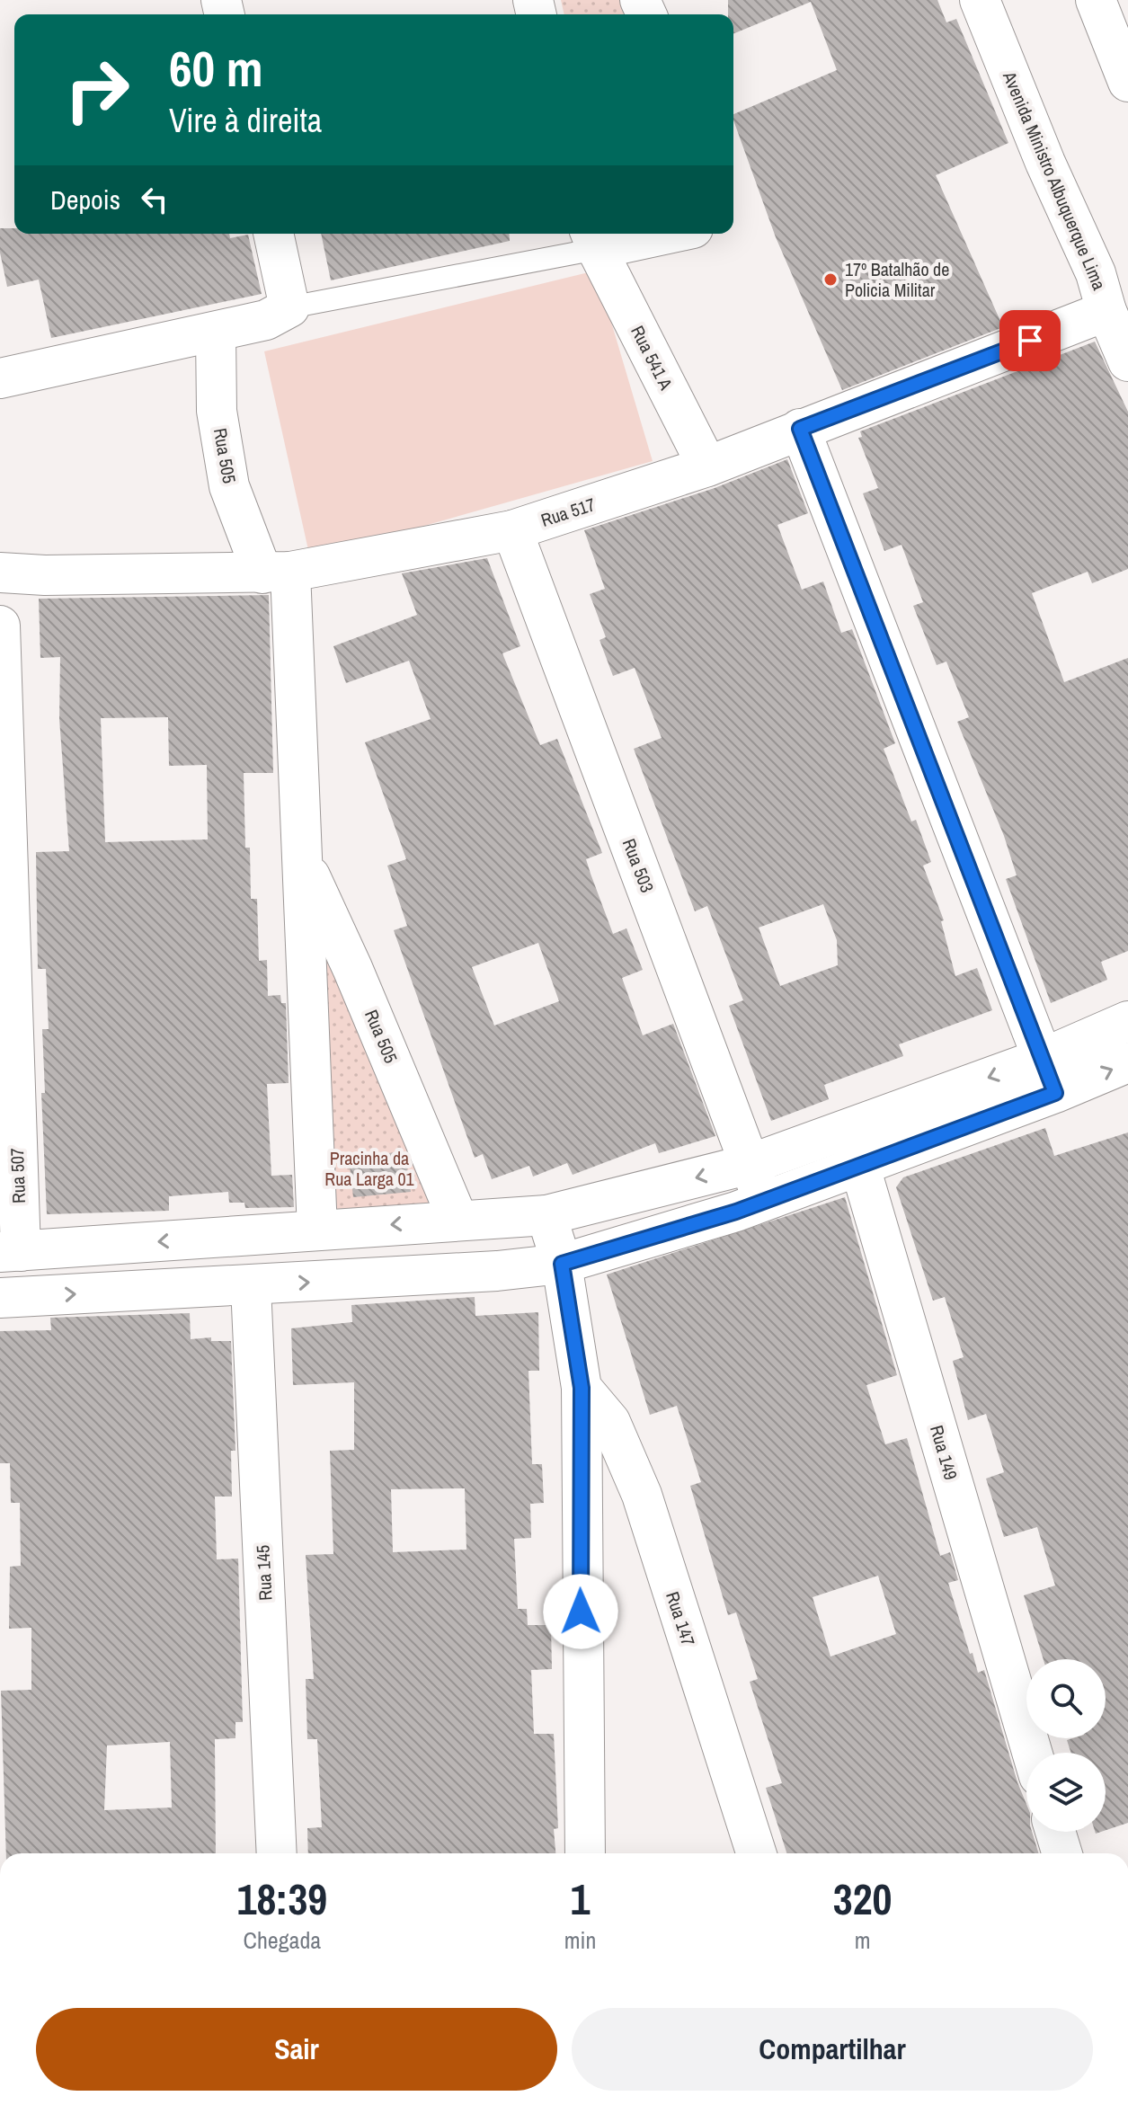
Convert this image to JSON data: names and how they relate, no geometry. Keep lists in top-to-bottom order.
{
  "streets": {
    "street": [
      "Avenida Ministro Albuquerque Lima",
      "Rua 541 A",
      "Rua 505",
      "Rua 517",
      "Rua 503",
      "Rua 507",
      "Rua 149",
      "Rua 145",
      "Rua 147"
    ]
  },
  "crossings": [
    ["Avenida Ministro Albuquerque Lima", "Rua 517"],
    ["Rua 541 A", "Rua 517"],
    ["Rua 505", "Rua 517"],
    ["Rua 517", "Rua 503"]
  ],
  "parks": ["Pracinha da Rua Larga 01"],
  "places": ["17º Batalhão de Policia Militar"],
  "page": {
    "turn": ["60 m", "Vire à direita"],
    "then": "Depois",
    "eta": [
      "18:39",
      "Chegada",
      "1",
      "min",
      "320",
      "m"
    ],
    "buttons": ["Sair", "Compartilhar"]
  }
}
